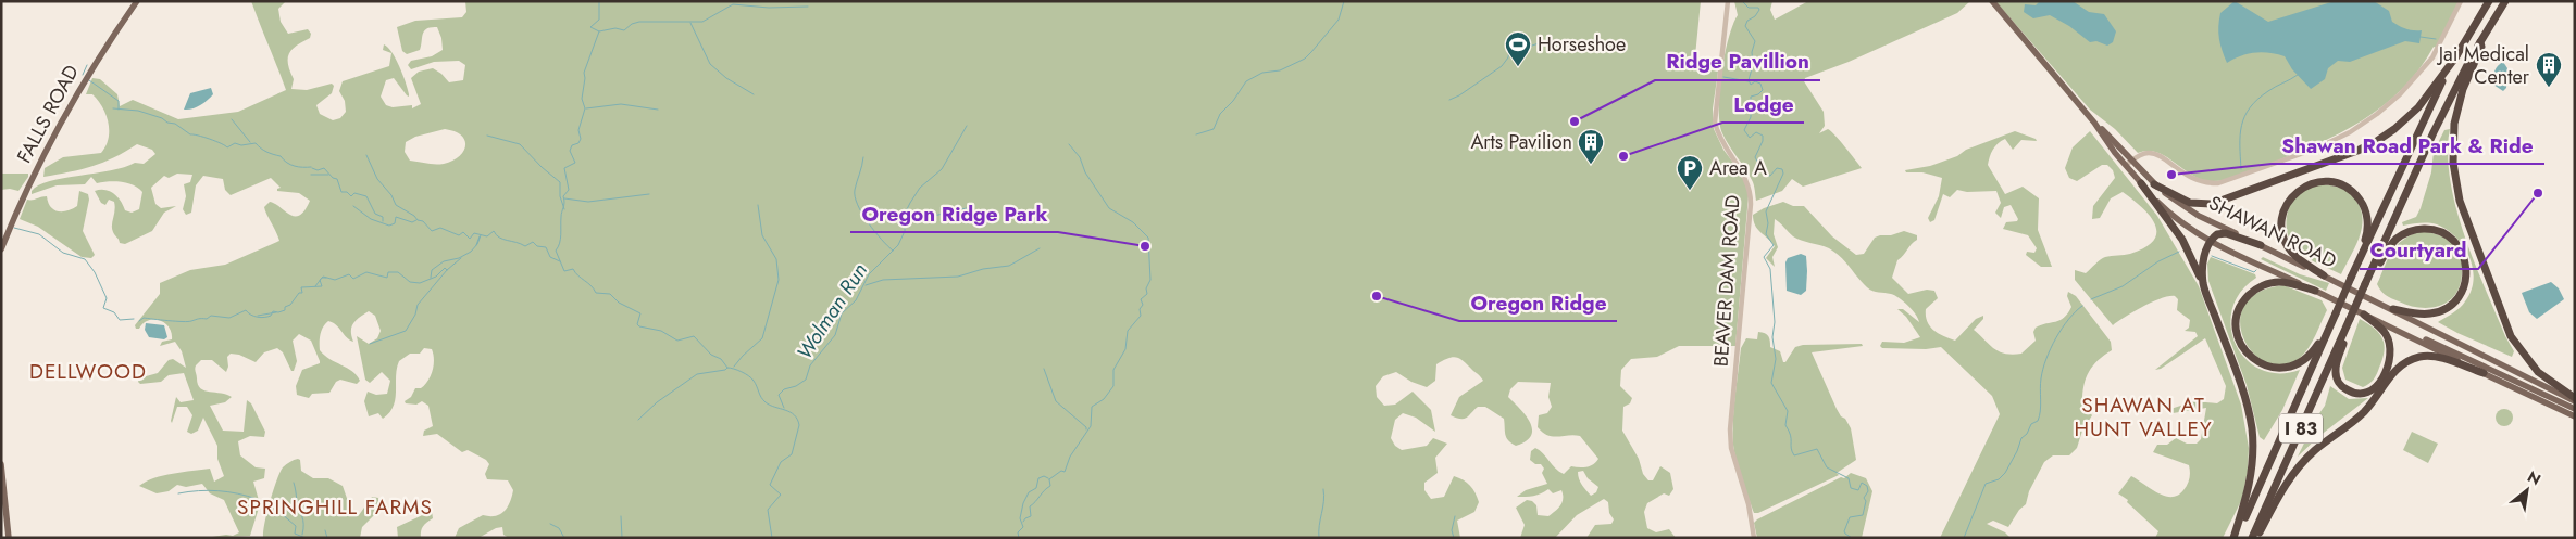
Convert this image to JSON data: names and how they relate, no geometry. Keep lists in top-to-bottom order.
{
  "streets": {
    "highway": ["I 83"],
    "main road": ["FALLS ROAD", "SHAWAN ROAD"],
    "street": ["BEAVER DAM ROAD"]
  },
  "districts": ["DELLWOOD", "SHAWAN AT HUNT VALLEY", "SPRINGHILL FARMS"],
  "water": ["Wolman Run"],
  "places": {
    "sports": ["Horseshoe"],
    "building": ["Jai Medical Center", "Arts Pavilion"],
    "other": [
      "Ridge Pavillion",
      "Lodge",
      "Shawan Road Park & Ride",
      "Courtyard",
      "Oregon Ridge Park",
      "Oregon Ridge"
    ],
    "parking": ["Area A"]
  },
  "north": "top right"
}
